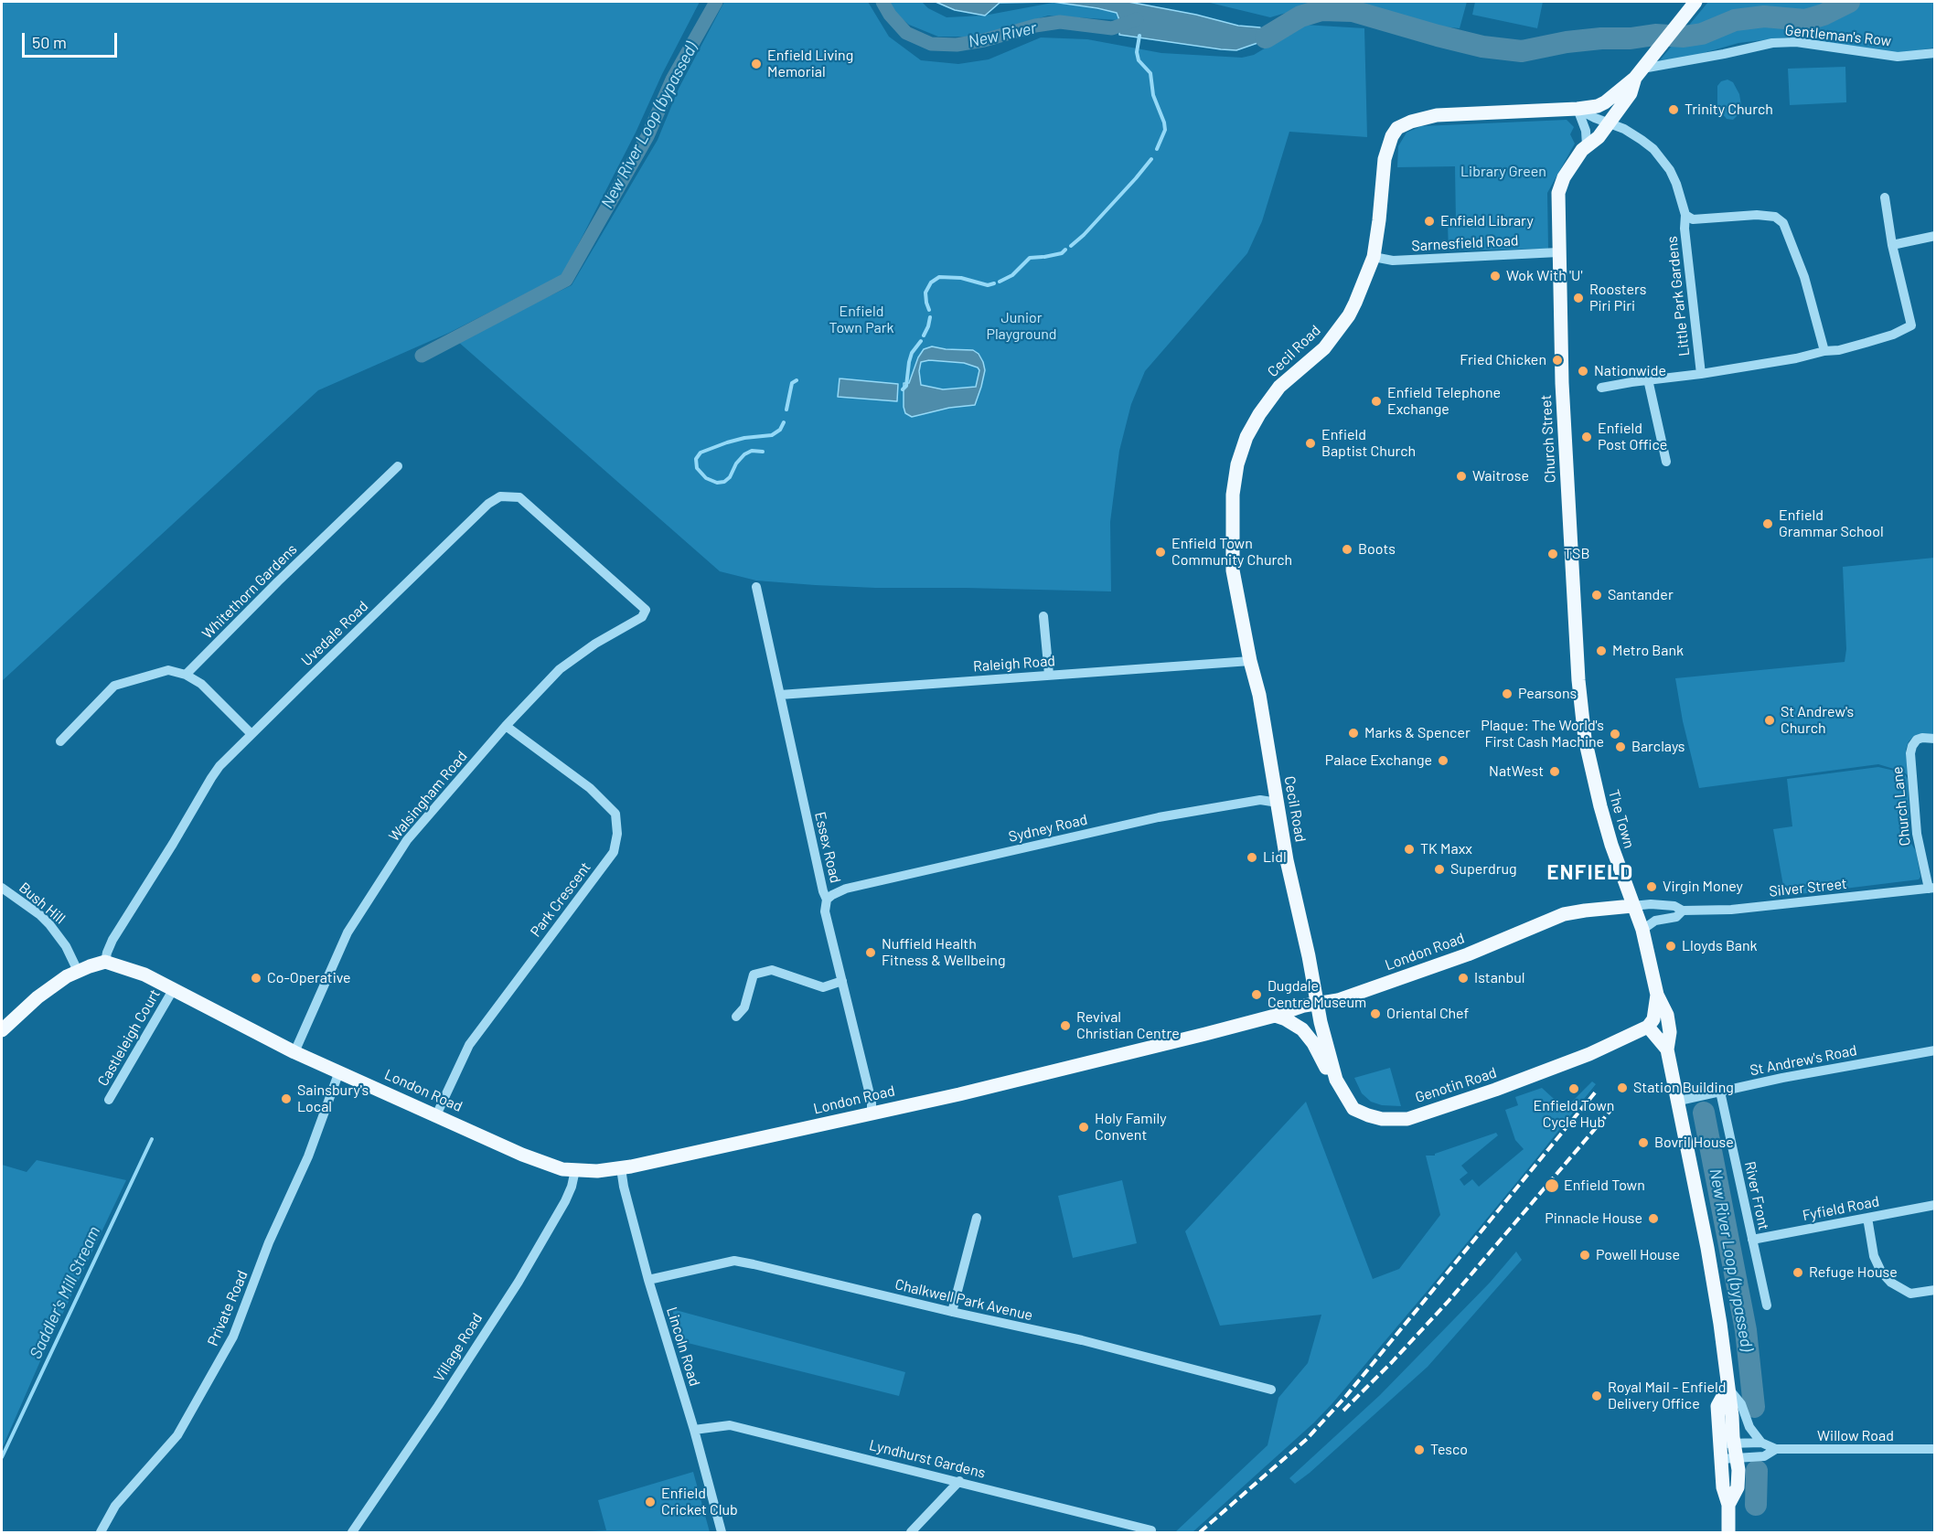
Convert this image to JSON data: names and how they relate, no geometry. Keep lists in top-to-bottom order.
{
  "streets": {
    "main road": [
      "Cecil Road",
      "Church Street",
      "The Town",
      "London Road",
      "Genotin Road"
    ],
    "street": [
      "Gentleman's Row",
      "Sarnesfield Road",
      "Little Park Gardens",
      "Whitethorn Gardens",
      "Uvedale Road",
      "Raleigh Road",
      "Walsingham Road",
      "Church Lane",
      "Sydney Road",
      "Essex Road",
      "Silver Street",
      "Park Crescent",
      "Bush Hill",
      "Castleleigh Court",
      "St Andrew's Road",
      "River Front",
      "Fyfield Road",
      "Chalkwell Park Avenue",
      "Private Road",
      "Lincoln Road",
      "Village Road",
      "Willow Road",
      "Lyndhurst Gardens"
    ]
  },
  "crossings": [
    ["Gentleman's Row", "Cecil Road"],
    ["Gentleman's Row", "Church Street"],
    ["Sarnesfield Road", "Cecil Road"],
    ["Sarnesfield Road", "Church Street"],
    ["Little Park Gardens", "Cecil Road"],
    ["Little Park Gardens", "Church Street"],
    ["Cecil Road", "Church Street"],
    ["Cecil Road", "Raleigh Road"],
    ["Cecil Road", "Sydney Road"],
    ["Cecil Road", "London Road"],
    ["Cecil Road", "Genotin Road"],
    ["Church Street", "The Town"],
    ["Uvedale Road", "Walsingham Road"],
    ["Uvedale Road", "London Road"],
    ["Raleigh Road", "Essex Road"],
    ["Walsingham Road", "Park Crescent"],
    ["Walsingham Road", "London Road"],
    ["Church Lane", "Silver Street"],
    ["The Town", "Silver Street"],
    ["The Town", "London Road"],
    ["Sydney Road", "Essex Road"],
    ["Essex Road", "London Road"],
    ["Silver Street", "London Road"],
    ["Park Crescent", "London Road"],
    ["London Road", "Castleleigh Court"],
    ["London Road", "Genotin Road"],
    ["London Road", "Private Road"],
    ["London Road", "Lincoln Road"],
    ["London Road", "Village Road"],
    ["St Andrew's Road", "River Front"],
    ["River Front", "Fyfield Road"],
    ["Chalkwell Park Avenue", "Lincoln Road"],
    ["Lincoln Road", "Lyndhurst Gardens"]
  ],
  "districts": ["ENFIELD"],
  "water": ["New River", "New River Loop (bypassed)", "Saddler's Mill Stream"],
  "parks": ["Library Green", "Enfield Town Park", "Junior Playground"],
  "places": [
    "Enfield Living Memorial",
    "Trinity Church",
    "Enfield Library",
    "Wok With 'U'",
    "Roosters Piri Piri",
    "Fried Chicken",
    "Nationwide",
    "Enfield Telephone Exchange",
    "Enfield Post Office",
    "Enfield Baptist Church",
    "Waitrose",
    "Enfield Grammar School",
    "Boots",
    "Enfield Town Community Church",
    "TSB",
    "Santander",
    "Metro Bank",
    "Pearsons",
    "St Andrew's Church",
    "Marks & Spencer",
    "Plaque: The World's First Cash Machine",
    "Barclays",
    "Palace Exchange",
    "NatWest",
    "TK Maxx",
    "Lidl",
    "Superdrug",
    "Virgin Money",
    "Lloyds Bank",
    "Nuffield Health Fitness & Wellbeing",
    "Co-Operative",
    "Istanbul",
    "Dugdale Centre Museum",
    "Oriental Chef",
    "Revival Christian Centre",
    "Station Building",
    "Enfield Town Cycle Hub",
    "Sainsbury's Local",
    "Holy Family Convent",
    "Bovril House",
    "Enfield Town",
    "Pinnacle House",
    "Powell House",
    "Refuge House",
    "Royal Mail - Enfield Delivery Office",
    "Tesco",
    "Enfield Cricket Club"
  ],
  "scale_bar": "50 m"
}
